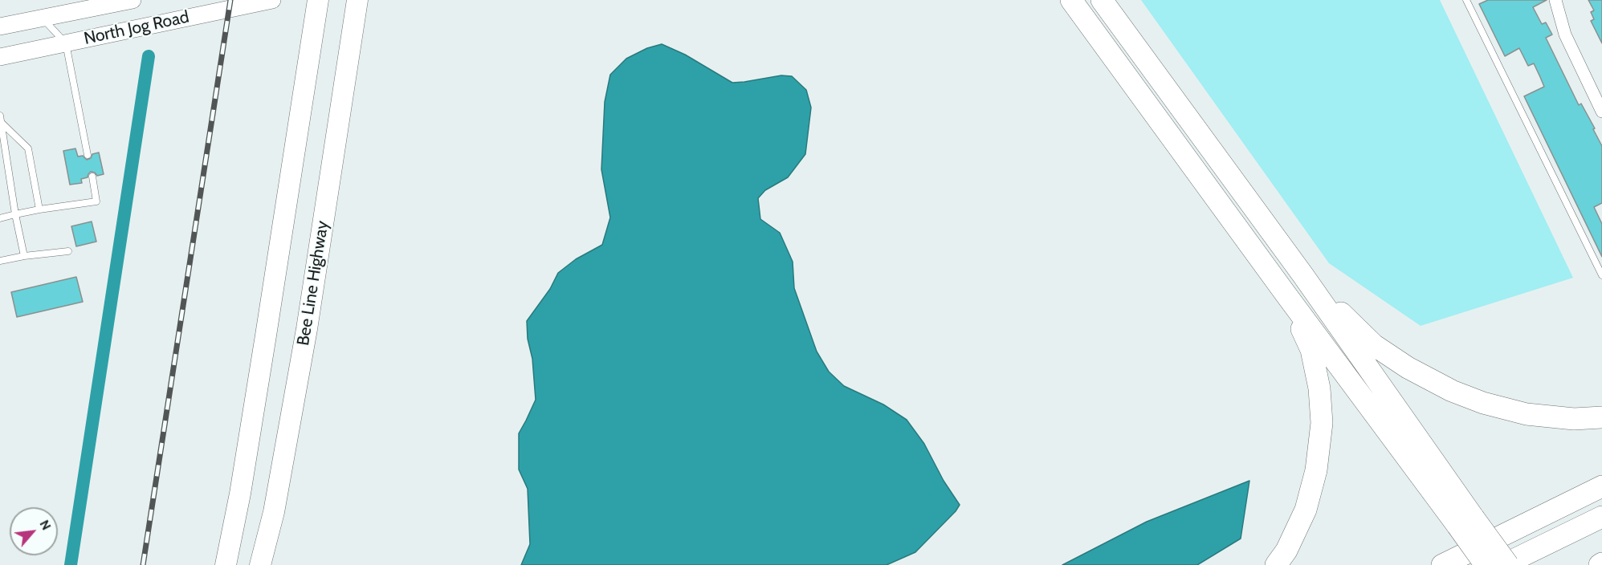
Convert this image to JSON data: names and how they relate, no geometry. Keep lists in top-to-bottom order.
{
  "streets": {
    "highway": ["Bee Line Highway"],
    "main road": ["North Jog Road"]
  },
  "north": "top right"
}
